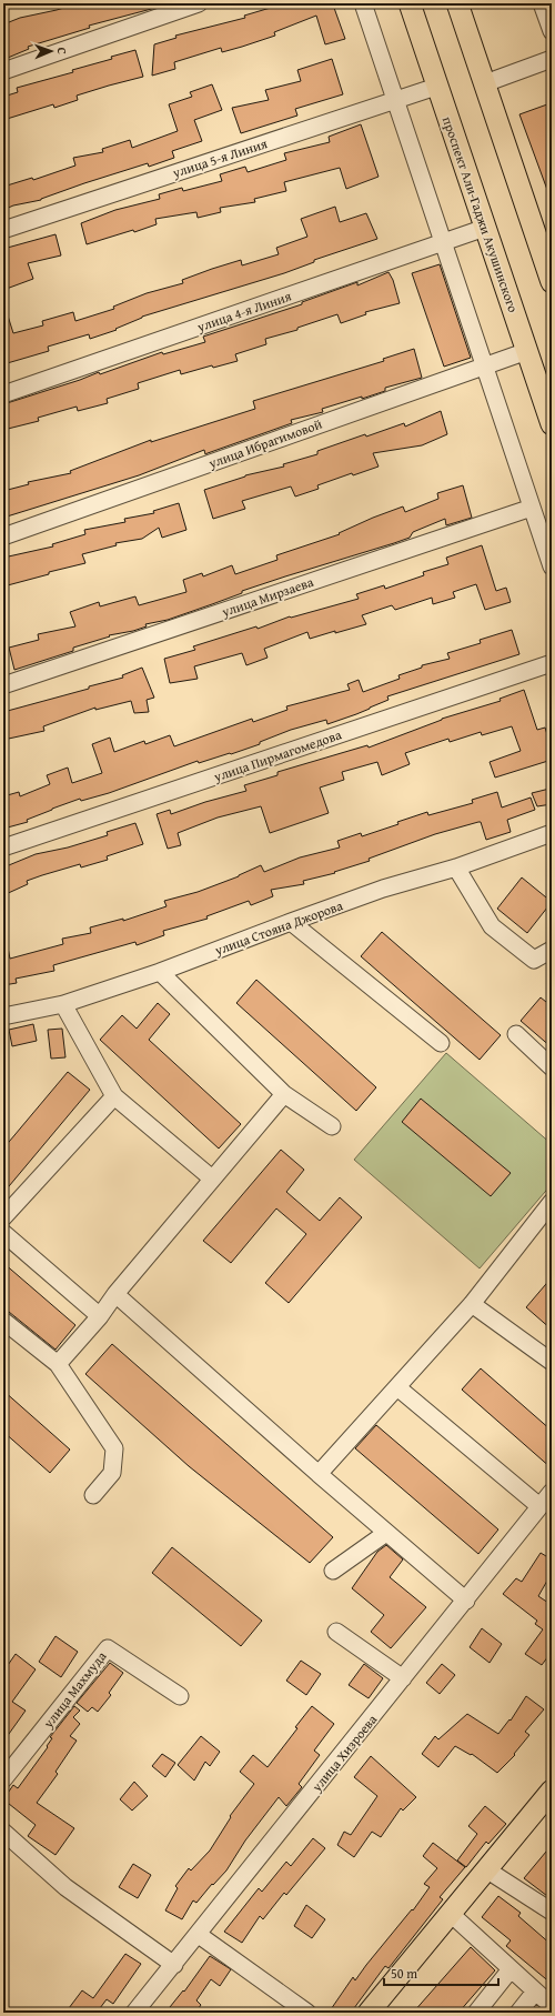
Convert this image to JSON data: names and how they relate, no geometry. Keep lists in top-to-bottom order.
{
  "streets": {
    "main road": ["проспект Али-Гаджи Акушинского"],
    "street": [
      "улица 5-я Линия",
      "улица 4-я Линия",
      "улица Ибрагимовой",
      "улица Мирзаева",
      "улица Пирмагомедова",
      "улица Стояна Джорова",
      "улица Махмуда",
      "улица Хизроева"
    ]
  },
  "crossings": [
    ["улица 5-я Линия", "проспект Али-Гаджи Акушинского"],
    ["проспект Али-Гаджи Акушинского", "улица 4-я Линия"],
    ["проспект Али-Гаджи Акушинского", "улица Ибрагимовой"]
  ],
  "scale_bar": "50 m",
  "north": "right"
}
